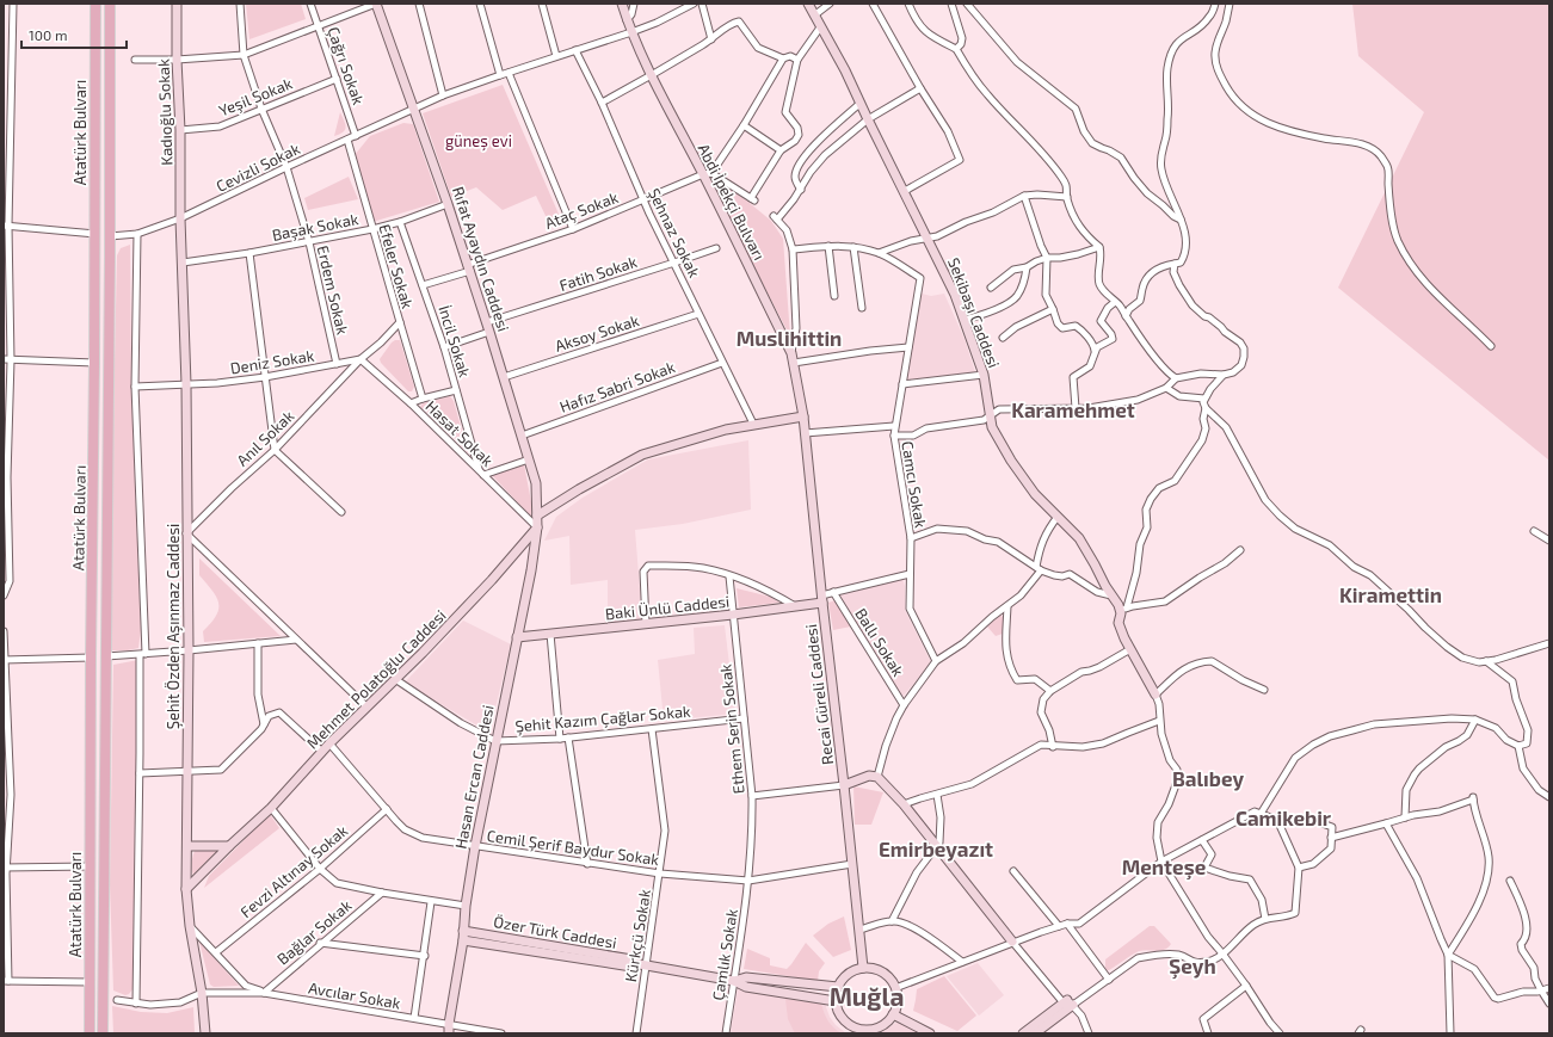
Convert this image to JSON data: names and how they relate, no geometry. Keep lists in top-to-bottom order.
{
  "streets": {
    "main road": ["Atatürk Bulvarı"],
    "street": [
      "Çağrı Sokak",
      "Yeşil Sokak",
      "Kadıoğlu Sokak",
      "Cevizli Sokak",
      "Abdi İpekçi Bulvarı",
      "Ataç Sokak",
      "Başak Sokak",
      "Şehnaz Sokak",
      "Rıfat Ayaydın Caddesi",
      "Efeler Sokak",
      "Fatih Sokak",
      "Erdem Sokak",
      "Sekibaşı Caddesi",
      "Aksoy Sokak",
      "İncil Sokak",
      "Deniz Sokak",
      "Hafız Sabri Sokak",
      "Hasat Sokak",
      "Anıl Sokak",
      "Camcı Sokak",
      "Baki Ünlü Caddesi",
      "Şehit Özden Aşınmaz Caddesi",
      "Ballı Sokak",
      "Mehmet Polatoğlu Caddesi",
      "Recai Güreli Caddesi",
      "Şehit Kazım Çağlar Sokak",
      "Ethem Serin Sokak",
      "Hasan Ercan Caddesi",
      "Cemil Şerif Baydur Sokak",
      "Fevzi Altınay Sokak",
      "Bağlar Sokak",
      "Özer Türk Caddesi",
      "Kürkçü Sokak",
      "Çamlık Sokak",
      "Avcılar Sokak"
    ]
  },
  "crossings": [
    ["Çağrı Sokak", "Yeşil Sokak"],
    ["Çağrı Sokak", "Cevizli Sokak"],
    ["Yeşil Sokak", "Kadıoğlu Sokak"],
    ["Yeşil Sokak", "Erdem Sokak"],
    ["Kadıoğlu Sokak", "Cevizli Sokak"],
    ["Kadıoğlu Sokak", "Şehit Özden Aşınmaz Caddesi"],
    ["Atatürk Bulvarı", "Cevizli Sokak"],
    ["Cevizli Sokak", "Abdi İpekçi Bulvarı"],
    ["Cevizli Sokak", "Şehnaz Sokak"],
    ["Cevizli Sokak", "Rıfat Ayaydın Caddesi"],
    ["Cevizli Sokak", "Efeler Sokak"],
    ["Cevizli Sokak", "Erdem Sokak"],
    ["Cevizli Sokak", "Şehit Özden Aşınmaz Caddesi"],
    ["Abdi İpekçi Bulvarı", "Ataç Sokak"],
    ["Abdi İpekçi Bulvarı", "Recai Güreli Caddesi"],
    ["Ataç Sokak", "Şehnaz Sokak"],
    ["Ataç Sokak", "Rıfat Ayaydın Caddesi"],
    ["Ataç Sokak", "İncil Sokak"],
    ["Başak Sokak", "Rıfat Ayaydın Caddesi"],
    ["Başak Sokak", "Efeler Sokak"],
    ["Başak Sokak", "Erdem Sokak"],
    ["Başak Sokak", "İncil Sokak"],
    ["Başak Sokak", "Şehit Özden Aşınmaz Caddesi"],
    ["Şehnaz Sokak", "Fatih Sokak"],
    ["Şehnaz Sokak", "Aksoy Sokak"],
    ["Şehnaz Sokak", "Hafız Sabri Sokak"],
    ["Rıfat Ayaydın Caddesi", "Fatih Sokak"],
    ["Rıfat Ayaydın Caddesi", "Aksoy Sokak"],
    ["Rıfat Ayaydın Caddesi", "Hafız Sabri Sokak"],
    ["Rıfat Ayaydın Caddesi", "Hasat Sokak"],
    ["Rıfat Ayaydın Caddesi", "Mehmet Polatoğlu Caddesi"],
    ["Rıfat Ayaydın Caddesi", "Hasan Ercan Caddesi"],
    ["Efeler Sokak", "Deniz Sokak"],
    ["Erdem Sokak", "Deniz Sokak"],
    ["İncil Sokak", "Hasat Sokak"],
    ["Deniz Sokak", "Hasat Sokak"],
    ["Deniz Sokak", "Anıl Sokak"],
    ["Deniz Sokak", "Şehit Özden Aşınmaz Caddesi"],
    ["Hasat Sokak", "Anıl Sokak"],
    ["Hasat Sokak", "Mehmet Polatoğlu Caddesi"],
    ["Hasat Sokak", "Hasan Ercan Caddesi"],
    ["Anıl Sokak", "Şehit Özden Aşınmaz Caddesi"],
    ["Baki Ünlü Caddesi", "Recai Güreli Caddesi"],
    ["Baki Ünlü Caddesi", "Ethem Serin Sokak"],
    ["Baki Ünlü Caddesi", "Hasan Ercan Caddesi"],
    ["Şehit Özden Aşınmaz Caddesi", "Mehmet Polatoğlu Caddesi"],
    ["Şehit Özden Aşınmaz Caddesi", "Avcılar Sokak"],
    ["Mehmet Polatoğlu Caddesi", "Şehit Kazım Çağlar Sokak"],
    ["Mehmet Polatoğlu Caddesi", "Hasan Ercan Caddesi"],
    ["Mehmet Polatoğlu Caddesi", "Cemil Şerif Baydur Sokak"],
    ["Recai Güreli Caddesi", "Cemil Şerif Baydur Sokak"],
    ["Recai Güreli Caddesi", "Özer Türk Caddesi"],
    ["Şehit Kazım Çağlar Sokak", "Ethem Serin Sokak"],
    ["Şehit Kazım Çağlar Sokak", "Hasan Ercan Caddesi"],
    ["Şehit Kazım Çağlar Sokak", "Kürkçü Sokak"],
    ["Ethem Serin Sokak", "Cemil Şerif Baydur Sokak"],
    ["Ethem Serin Sokak", "Çamlık Sokak"],
    ["Hasan Ercan Caddesi", "Cemil Şerif Baydur Sokak"],
    ["Hasan Ercan Caddesi", "Özer Türk Caddesi"],
    ["Hasan Ercan Caddesi", "Avcılar Sokak"],
    ["Cemil Şerif Baydur Sokak", "Fevzi Altınay Sokak"],
    ["Cemil Şerif Baydur Sokak", "Kürkçü Sokak"],
    ["Cemil Şerif Baydur Sokak", "Çamlık Sokak"],
    ["Bağlar Sokak", "Avcılar Sokak"],
    ["Özer Türk Caddesi", "Kürkçü Sokak"],
    ["Özer Türk Caddesi", "Çamlık Sokak"]
  ],
  "districts": [
    "Muslihittin",
    "Karamehmet",
    "Kiramettin",
    "Balıbey",
    "Camikebir",
    "Emirbeyazıt",
    "Menteşe",
    "Şeyh",
    "Muğla"
  ],
  "parks": ["güneş evi"],
  "scale_bar": "100 m"
}
